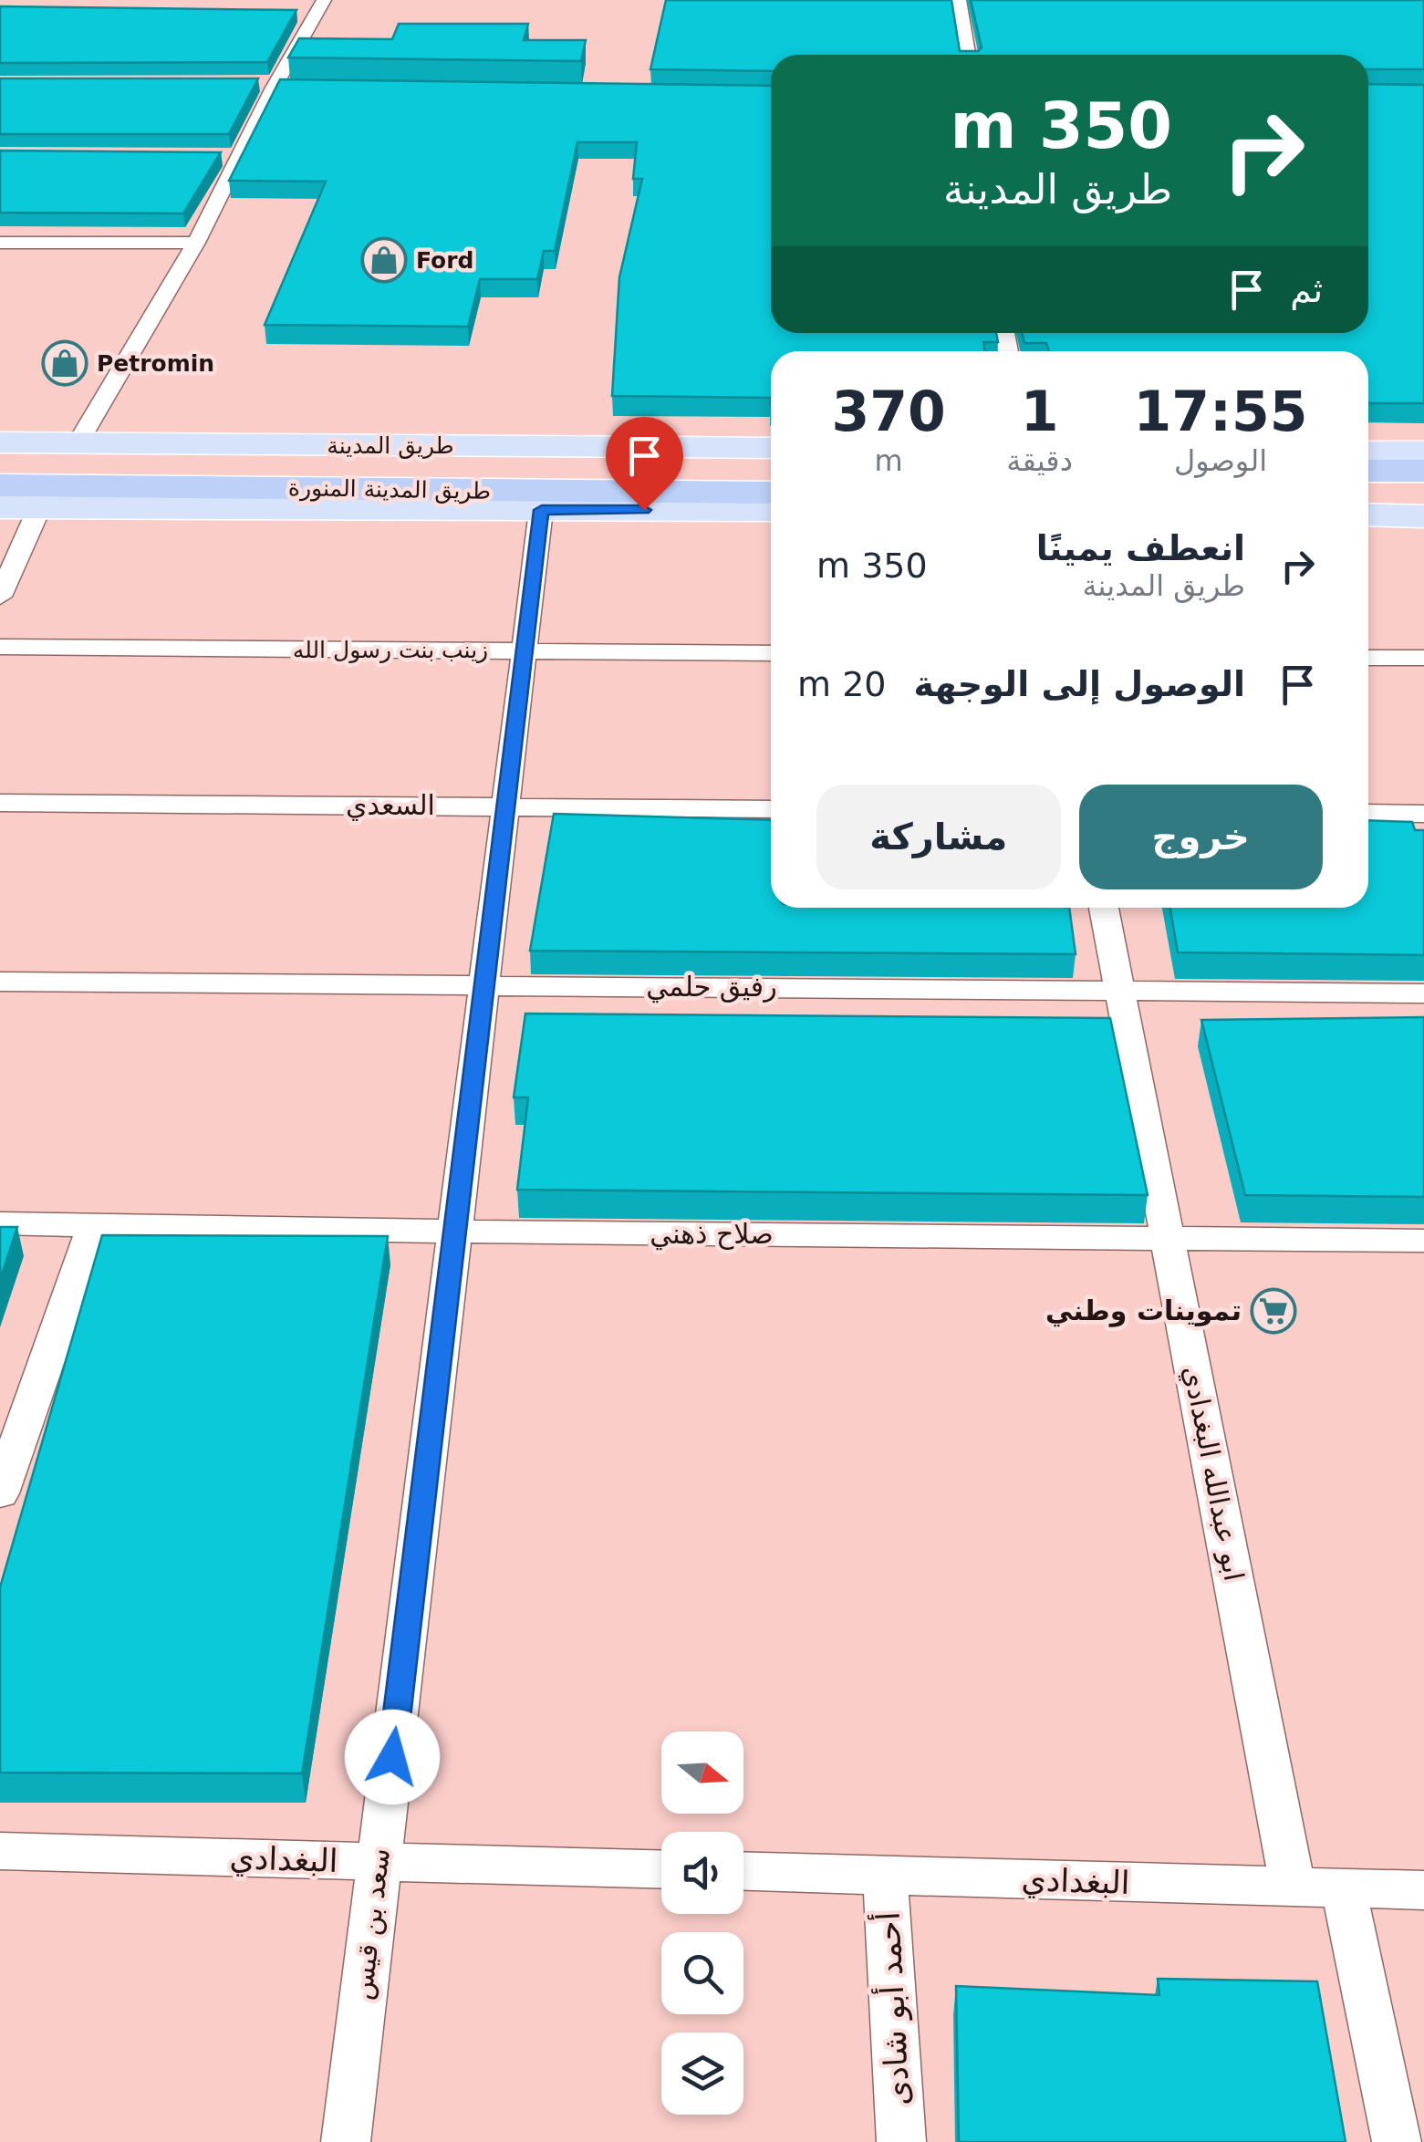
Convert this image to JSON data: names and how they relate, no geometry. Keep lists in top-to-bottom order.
{
  "streets": {
    "highway": ["طريق المدينة المنورة"],
    "main road": ["طريق المدينة"],
    "street": [
      "زينب بنت رسول الله",
      "السعدي",
      "رفيق حلمي",
      "صلاح ذهني",
      "ابو عبدالله البغدادي",
      "البغدادي",
      "سعد بن قيس",
      "أحمد أبو شادى"
    ]
  },
  "crossings": [
    ["زينب بنت رسول الله", "سعد بن قيس"],
    ["السعدي", "سعد بن قيس"],
    ["رفيق حلمي", "ابو عبدالله البغدادي"],
    ["رفيق حلمي", "سعد بن قيس"],
    ["صلاح ذهني", "ابو عبدالله البغدادي"],
    ["صلاح ذهني", "سعد بن قيس"],
    ["ابو عبدالله البغدادي", "البغدادي"],
    ["البغدادي", "سعد بن قيس"],
    ["البغدادي", "أحمد أبو شادى"]
  ],
  "places": {
    "shop": ["Ford", "Petromin"],
    "supermarket": ["تموينات وطني"]
  },
  "north": "right",
  "page": {
    "turn": ["350 m", "طريق المدينة"],
    "then": "ثم",
    "eta": [
      "17:55",
      "الوصول",
      "1",
      "دقيقة",
      "370",
      "m"
    ],
    "list": [
      {
        "name": "انعطف يمينًا",
        "note": "طريق المدينة",
        "value": "350 m"
      },
      {
        "name": "الوصول إلى الوجهة",
        "value": "20 m"
      }
    ],
    "buttons": ["خروج", "مشاركة"]
  }
}
